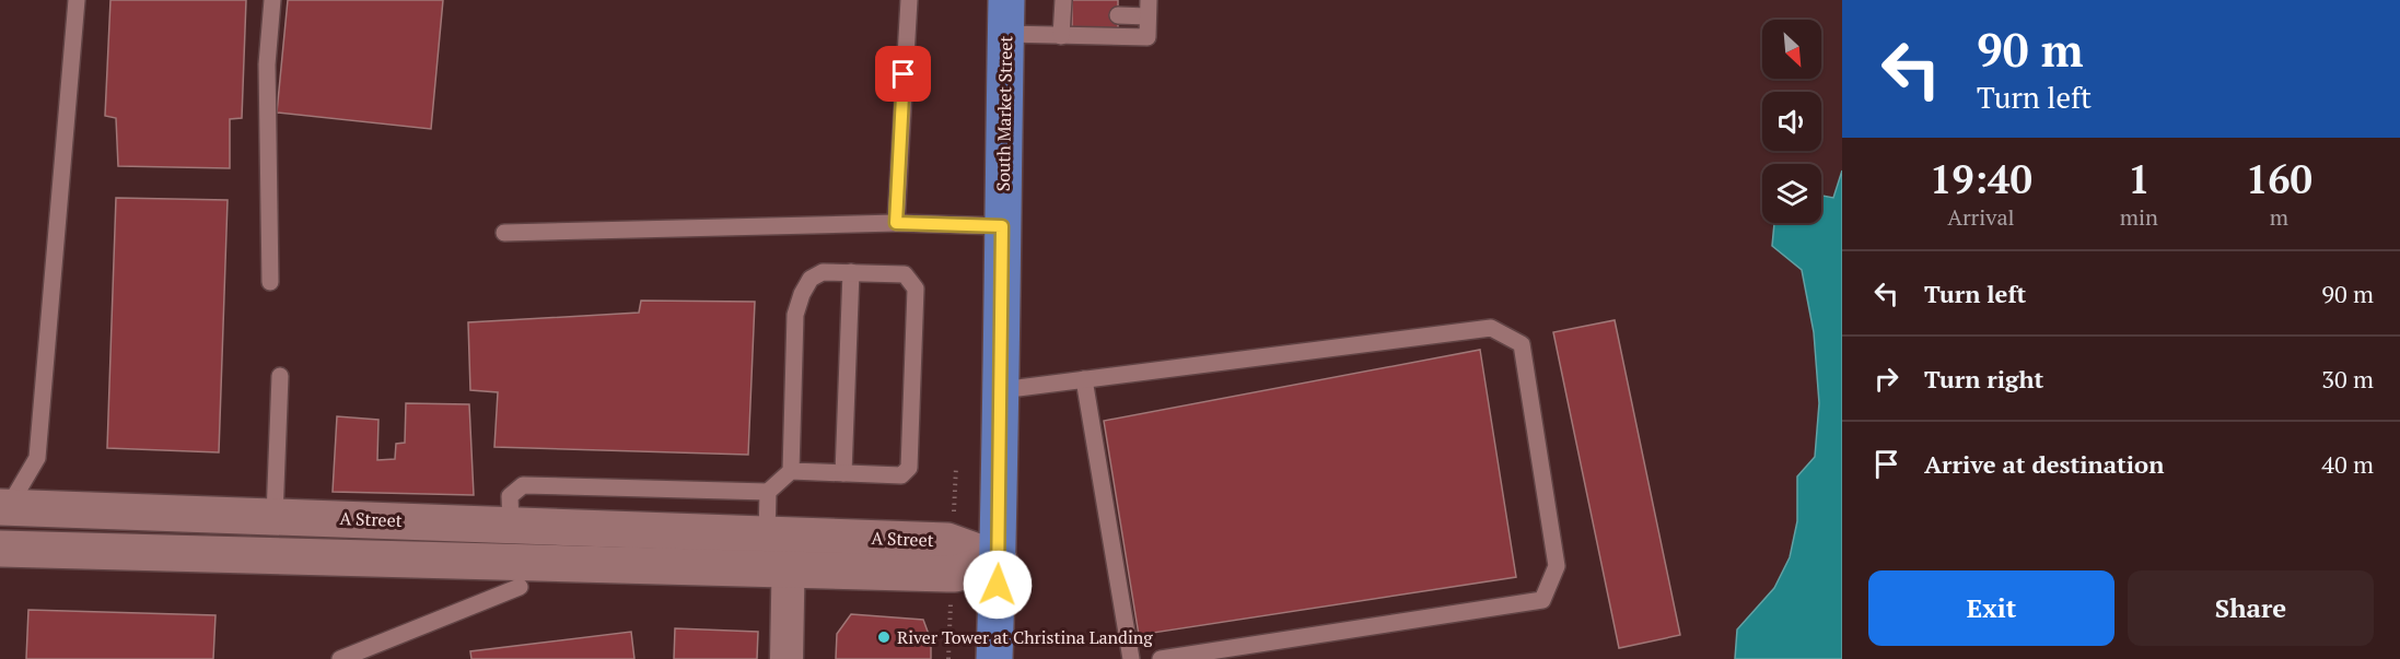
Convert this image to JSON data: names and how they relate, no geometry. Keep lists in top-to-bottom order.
{
  "streets": {
    "main road": ["South Market Street"],
    "street": ["A Street"]
  },
  "crossings": [
    ["South Market Street", "A Street"]
  ],
  "places": ["River Tower at Christina Landing"],
  "north": "bottom right",
  "page": {
    "turn": ["90 m", "Turn left"],
    "eta": [
      "19:40",
      "Arrival",
      "1",
      "min",
      "160",
      "m"
    ],
    "list": [
      {
        "name": "Turn left",
        "value": "90 m"
      },
      {
        "name": "Turn right",
        "value": "30 m"
      },
      {
        "name": "Arrive at destination",
        "value": "40 m"
      }
    ],
    "buttons": ["Exit", "Share"]
  }
}
